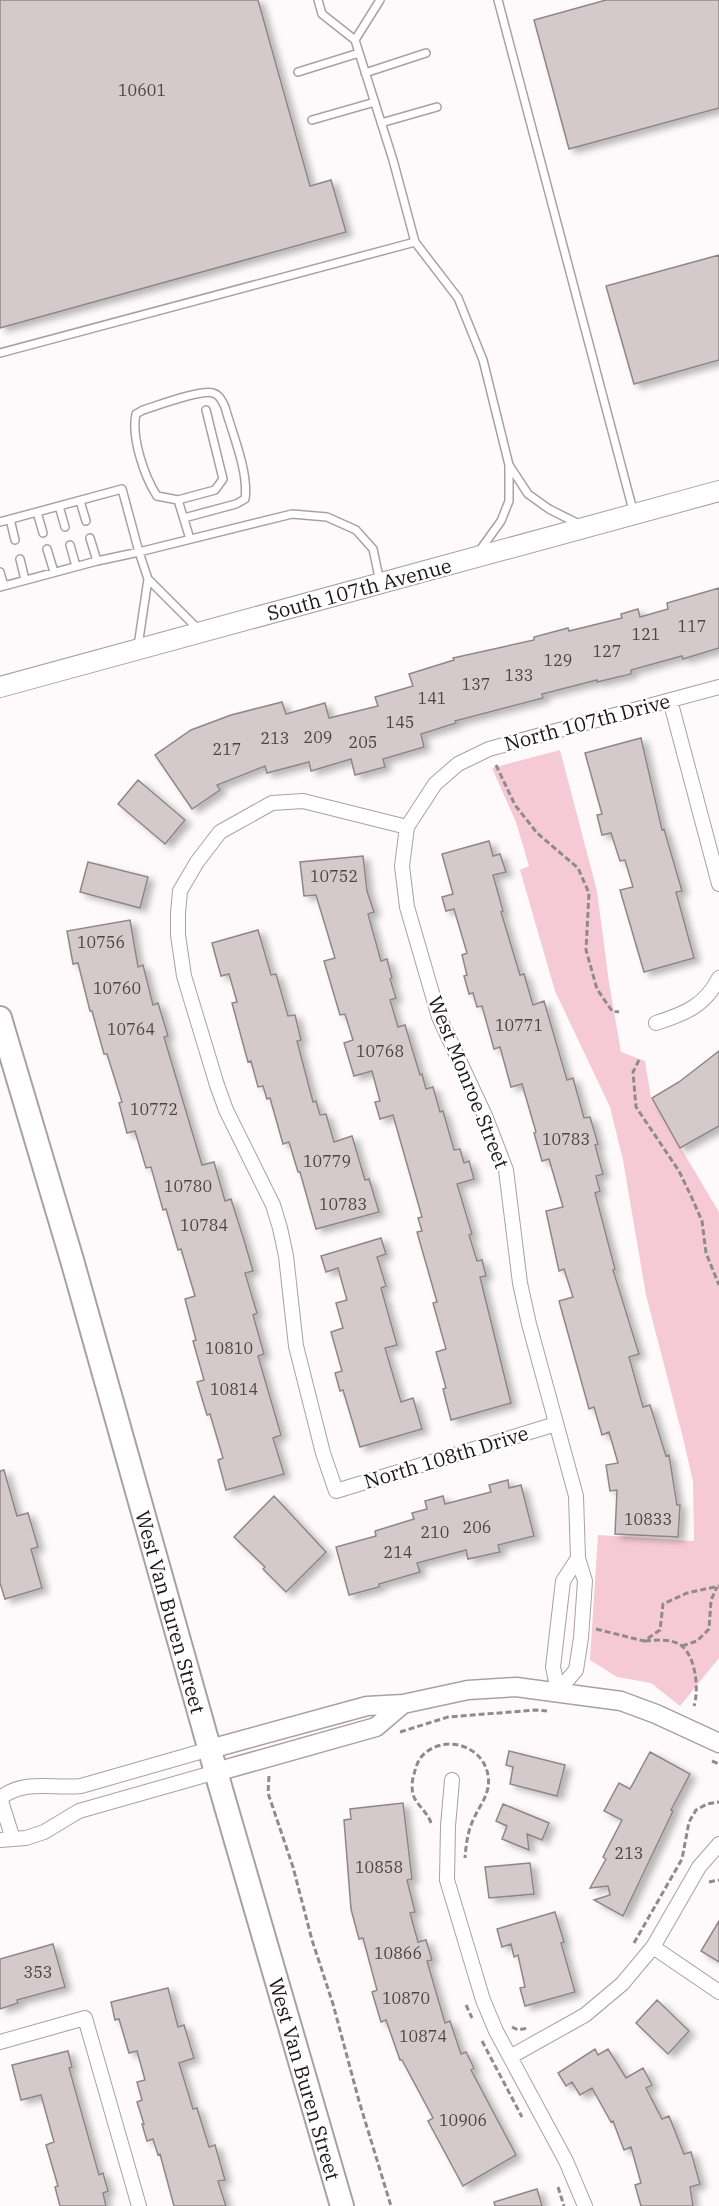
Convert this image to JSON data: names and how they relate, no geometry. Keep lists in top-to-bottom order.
{
  "streets": {
    "main road": ["South 107th Avenue", "West Van Buren Street"],
    "street": ["North 107th Drive", "West Monroe Street", "North 108th Drive"]
  },
  "crossings": [
    ["North 107th Drive", "West Monroe Street"],
    ["West Monroe Street", "North 108th Drive"]
  ],
  "house_numbers": [
    "10601",
    "117",
    "121",
    "127",
    "129",
    "133",
    "137",
    "141",
    "145",
    "209",
    "213",
    "205",
    "217",
    "10752",
    "10756",
    "10760",
    "10771",
    "10764",
    "10768",
    "10772",
    "10783",
    "10779",
    "10780",
    "10783",
    "10784",
    "10810",
    "10814",
    "10833",
    "206",
    "210",
    "214",
    "213",
    "10858",
    "10866",
    "353",
    "10870",
    "10874",
    "10906"
  ]
}
